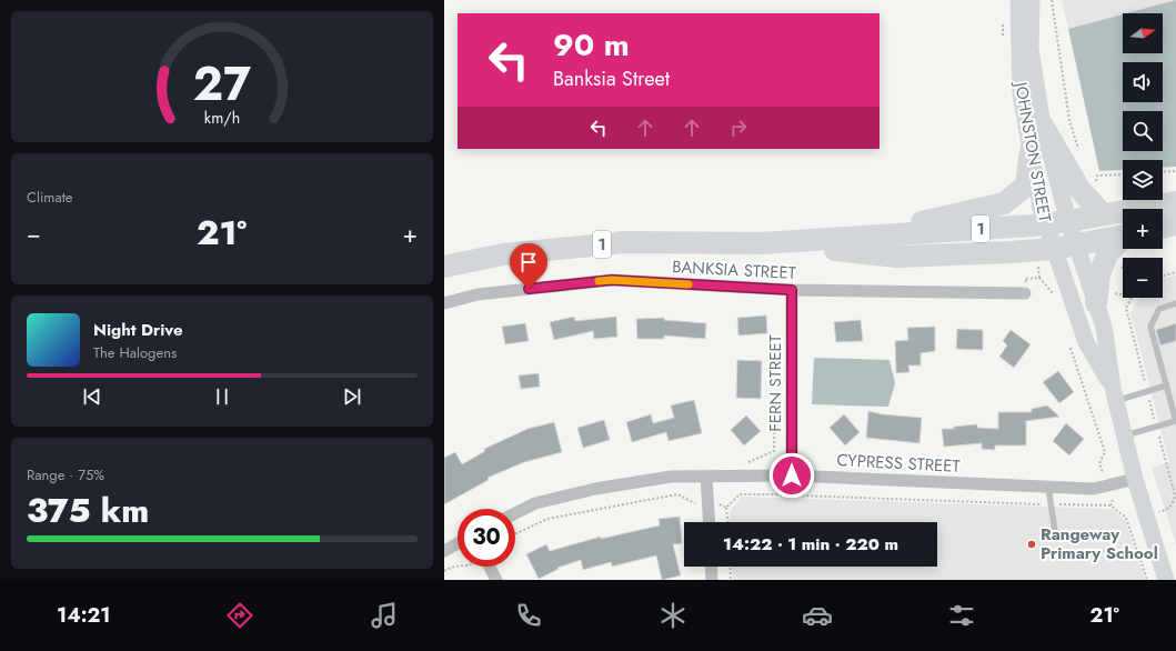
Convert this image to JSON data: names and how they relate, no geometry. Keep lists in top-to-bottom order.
{
  "streets": {
    "highway": ["1"],
    "main road": ["JOHNSTON STREET"],
    "street": ["BANKSIA STREET", "FERN STREET", "CYPRESS STREET"]
  },
  "crossings": [
    ["JOHNSTON STREET", "1"],
    ["BANKSIA STREET", "FERN STREET"],
    ["FERN STREET", "CYPRESS STREET"]
  ],
  "places": ["Rangeway Primary School"],
  "north": "right",
  "page": {
    "map_buttons": ["+", "−"],
    "turn": ["90 m", "Banksia Street"],
    "tile": [
      "Climate",
      ["Range · 75%", "375 km"]
    ],
    "heat": ["−", "21°", "+"],
    "song": ["Night Drive", "The Halogens"],
    "limit": "30",
    "trip": "14:22 · 1 min · 220 m",
    "tabs": ["14:21", "21°"],
    "gauge": ["27", "km/h"]
  }
}
